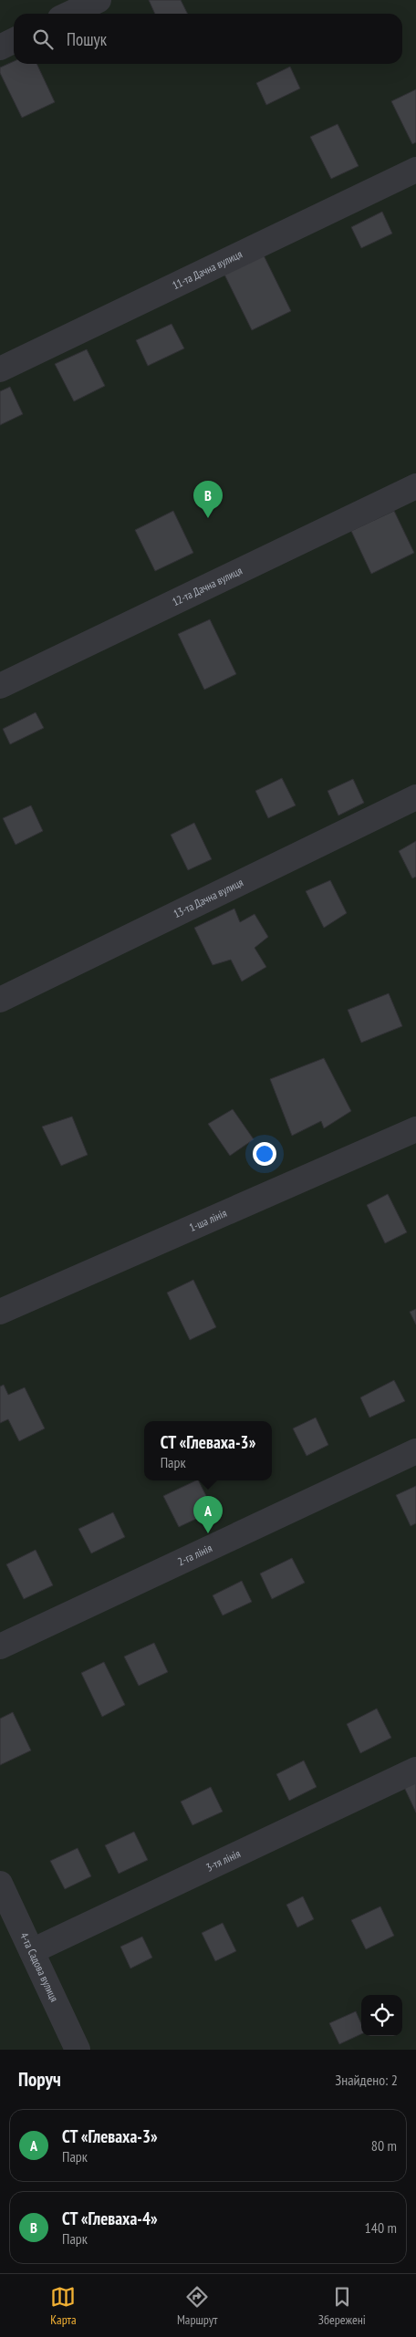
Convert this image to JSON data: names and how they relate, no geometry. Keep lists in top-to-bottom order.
{
  "streets": {
    "street": [
      "11-та Дачна вулиця",
      "12-та Дачна вулиця",
      "13-та Дачна вулиця",
      "1-ша лінія",
      "2-га лінія",
      "3-тя лінія",
      "4-та Садова вулиця"
    ]
  },
  "crossings": [
    ["3-тя лінія", "4-та Садова вулиця"]
  ],
  "page": {
    "search": "Пошук",
    "pins": ["B", "A"],
    "popup": ["СТ «Глеваха-3»", "Парк"],
    "heading": ["Поруч", "Знайдено: 2"],
    "list": [
      {
        "mark": "A",
        "name": "СТ «Глеваха-3»",
        "note": "Парк",
        "value": "80 m"
      },
      {
        "mark": "B",
        "name": "СТ «Глеваха-4»",
        "note": "Парк",
        "value": "140 m"
      }
    ],
    "nav": ["Карта", "Маршрут", "Збережені"]
  }
}
